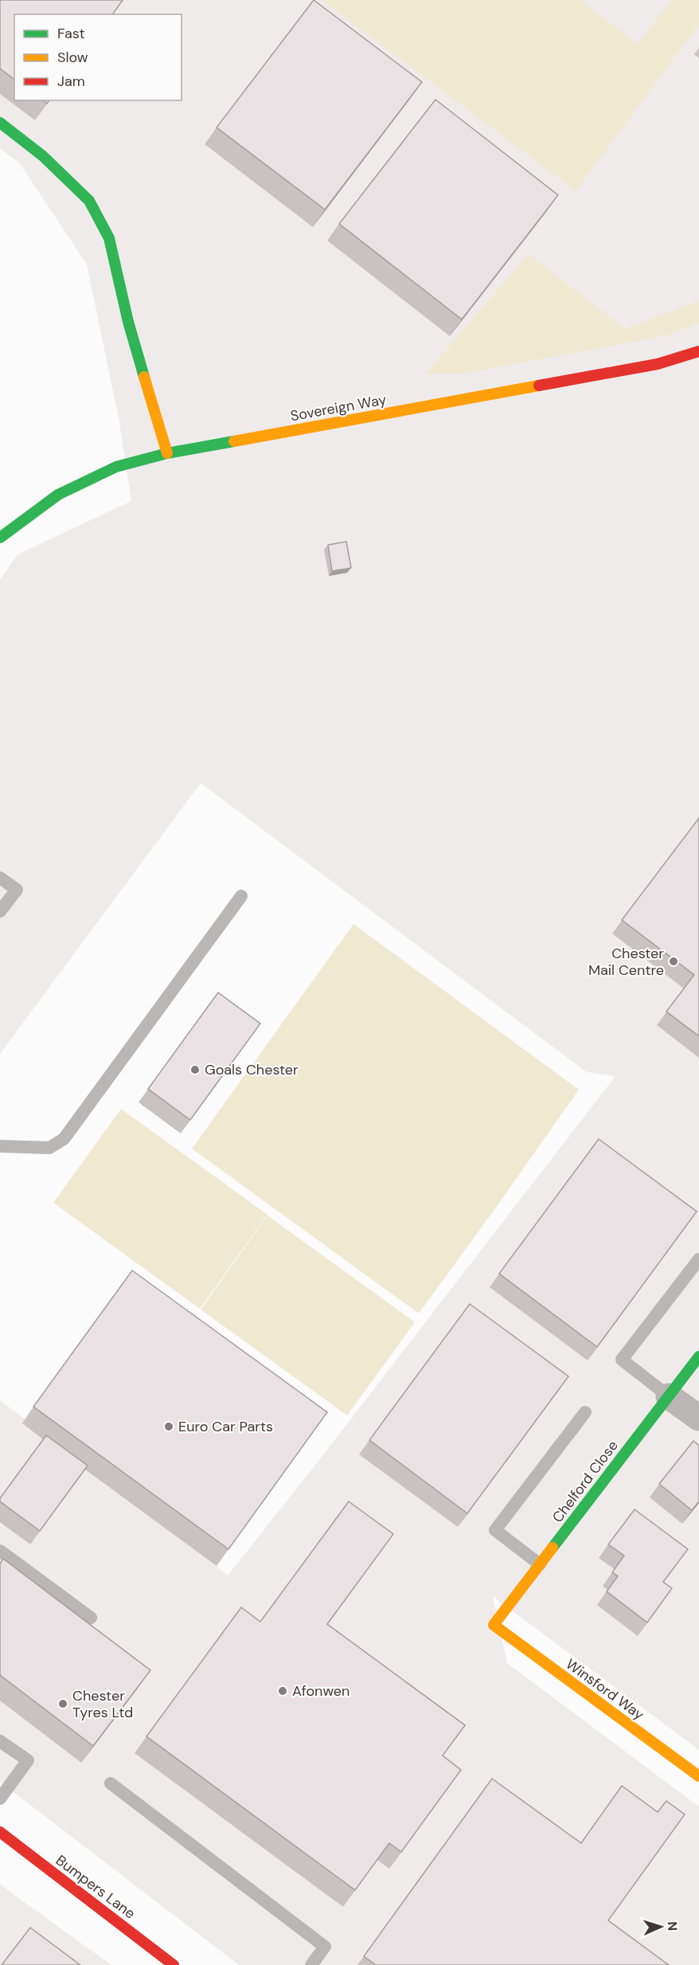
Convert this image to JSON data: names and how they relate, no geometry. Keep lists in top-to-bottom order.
{
  "streets": {
    "street": [
      "Sovereign Way",
      "Chelford Close",
      "Winsford Way",
      "Bumpers Lane"
    ]
  },
  "crossings": [
    ["Chelford Close", "Winsford Way"]
  ],
  "places": [
    "Chester Mail Centre",
    "Goals Chester",
    "Euro Car Parts",
    "Afonwen",
    "Chester Tyres Ltd"
  ],
  "legend": ["Fast", "Slow", "Jam"],
  "north": "right"
}
